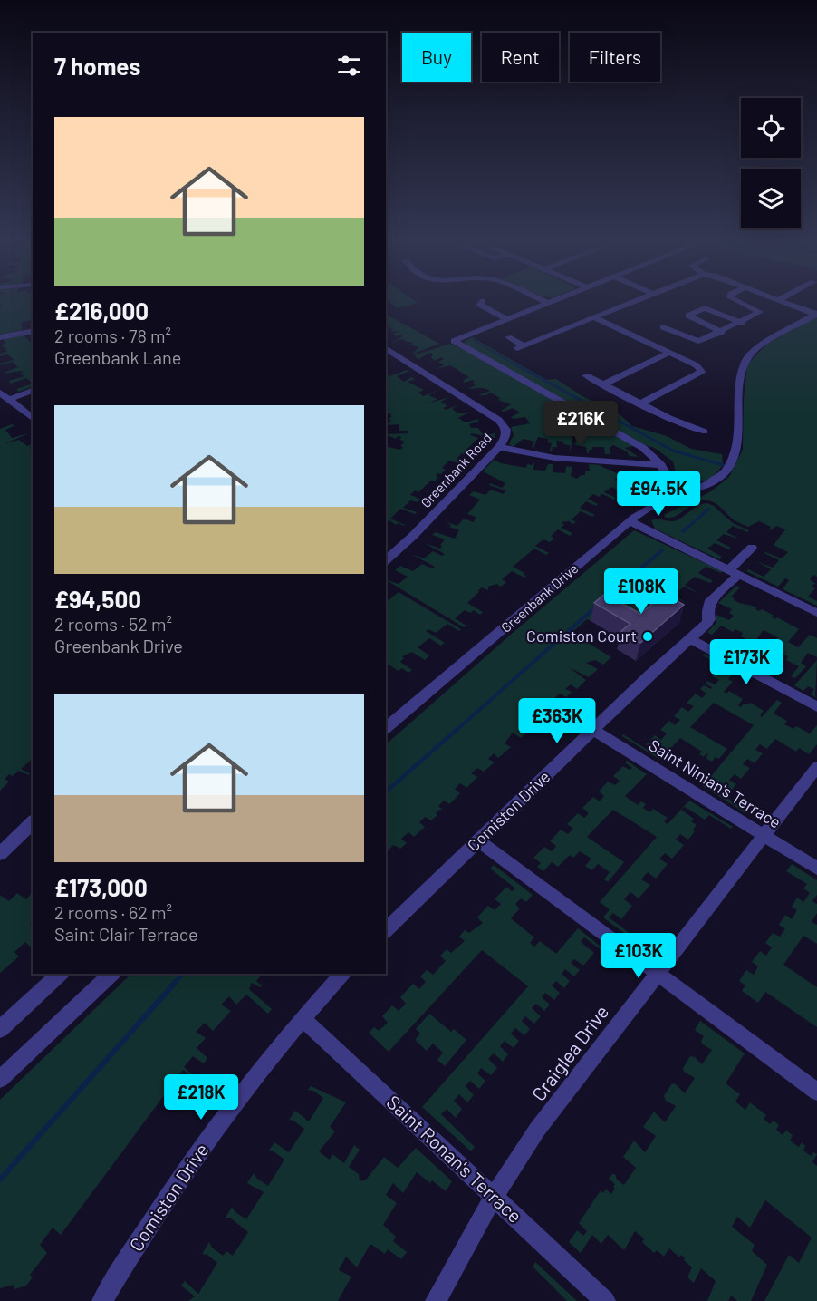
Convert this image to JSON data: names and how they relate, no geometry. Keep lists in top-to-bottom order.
{
  "streets": {
    "street": [
      "Greenbank Road",
      "Greenbank Drive",
      "Saint Ninian's Terrace",
      "Comiston Drive",
      "Craiglea Drive",
      "Saint Ronan's Terrace"
    ]
  },
  "crossings": [
    ["Saint Ninian's Terrace", "Comiston Drive"],
    ["Saint Ninian's Terrace", "Craiglea Drive"],
    ["Comiston Drive", "Saint Ronan's Terrace"],
    ["Craiglea Drive", "Saint Ronan's Terrace"]
  ],
  "places": ["Comiston Court"],
  "page": {
    "chip": ["Buy", "Rent", "Filters"],
    "heading": "7 homes",
    "list": [
      {
        "name": "£216,000",
        "note": "2 rooms · 78 m² · Greenbank Lane"
      },
      {
        "name": "£94,500",
        "note": "2 rooms · 52 m² · Greenbank Drive"
      },
      {
        "name": "£173,000",
        "note": "2 rooms · 62 m² · Saint Clair Terrace"
      }
    ],
    "price": [
      "£216K",
      "£94.5K",
      "£108K",
      "£173K",
      "£363K",
      "£103K",
      "£218K"
    ]
  }
}
